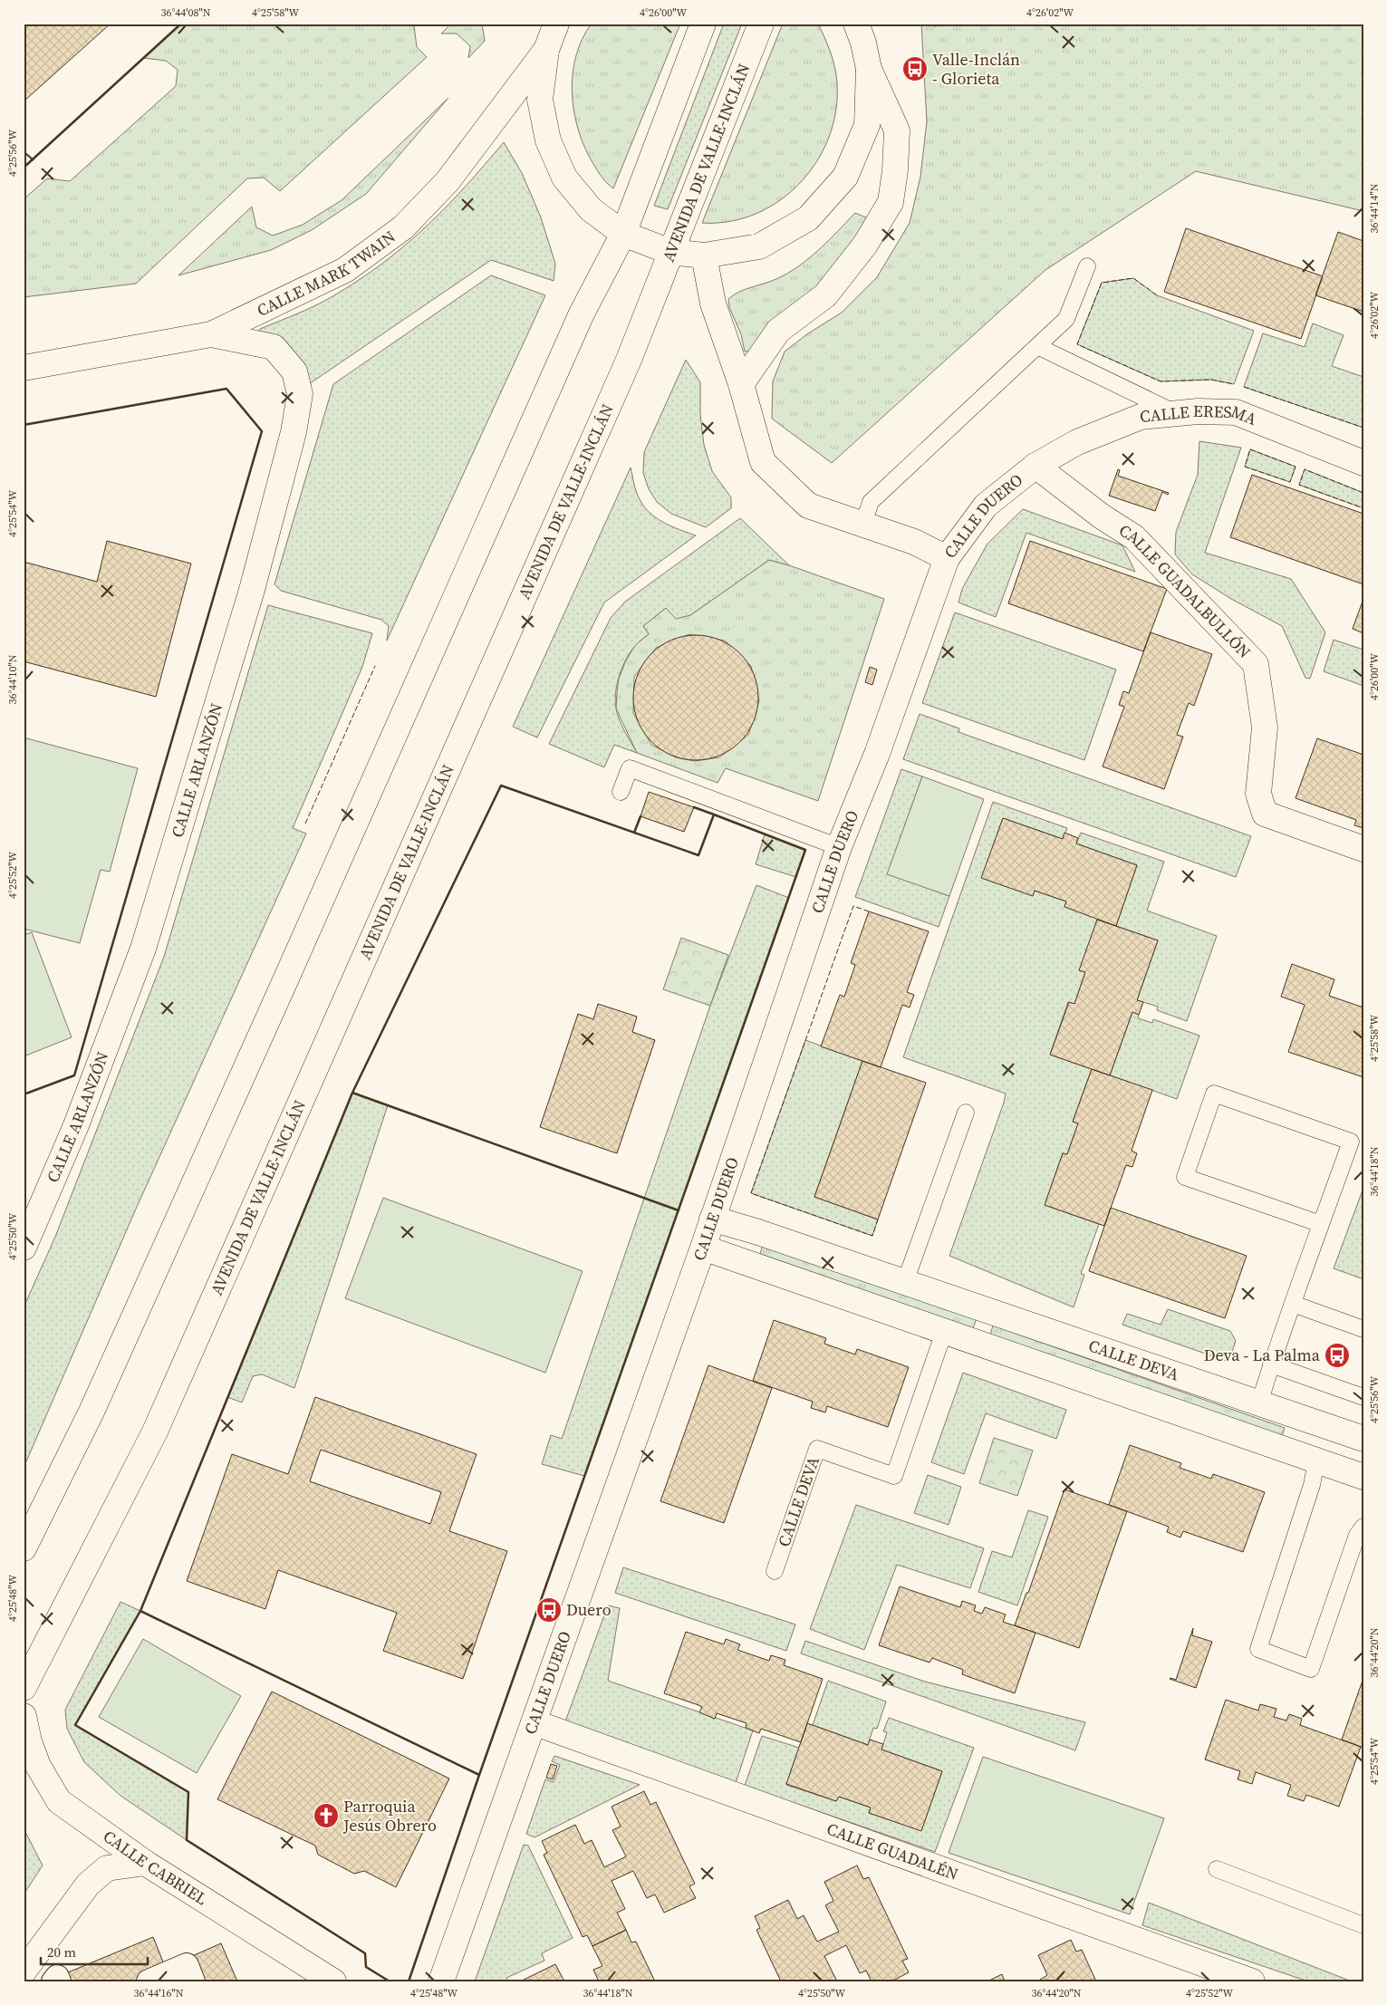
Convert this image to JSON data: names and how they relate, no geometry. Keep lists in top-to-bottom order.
{
  "streets": {
    "street": [
      "AVENIDA DE VALLE-INCLÁN",
      "CALLE MARK TWAIN",
      "CALLE ERESMA",
      "CALLE DUERO",
      "CALLE GUADALBULLÓN",
      "CALLE ARLANZÓN",
      "CALLE DEVA",
      "CALLE GUADALÉN",
      "CALLE CABRIEL"
    ]
  },
  "crossings": [
    ["CALLE MARK TWAIN", "CALLE ARLANZÓN"],
    ["CALLE ERESMA", "CALLE DUERO"],
    ["CALLE ERESMA", "CALLE GUADALBULLÓN"],
    ["CALLE DUERO", "CALLE GUADALBULLÓN"],
    ["CALLE DUERO", "CALLE DEVA"],
    ["CALLE DUERO", "CALLE GUADALÉN"]
  ],
  "places": {
    "bus stop": ["Valle-Inclán - Glorieta", "Deva - La Palma", "Duero"],
    "church": ["Parroquia Jesús Obrero"]
  },
  "scale_bar": "20 m",
  "coordinates": [
    "36°44'08\"N",
    "4°25'58\"W",
    "4°26'00\"W",
    "4°26'02\"W",
    "4°25'56\"W",
    "36°44'14\"N",
    "4°25'54\"W",
    "36°44'10\"N",
    "4°25'52\"W",
    "36°44'18\"N",
    "4°25'50\"W",
    "4°25'48\"W",
    "36°44'20\"N",
    "36°44'16\"N"
  ]
}
